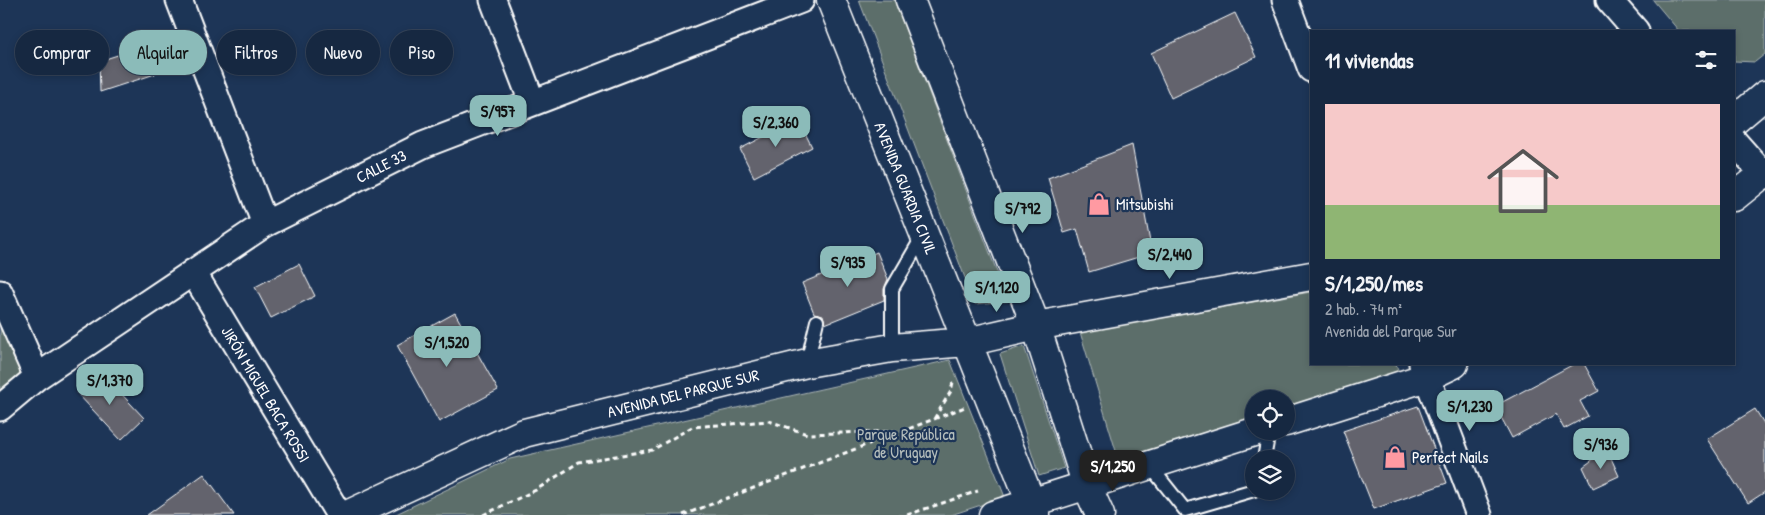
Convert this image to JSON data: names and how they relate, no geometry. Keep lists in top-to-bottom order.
{
  "streets": {
    "main road": ["AVENIDA GUARDIA CIVIL", "AVENIDA DEL PARQUE SUR"],
    "street": ["CALLE 33", "JIRÓN MIGUEL BACA ROSSI"]
  },
  "crossings": [
    ["CALLE 33", "JIRÓN MIGUEL BACA ROSSI"],
    ["AVENIDA GUARDIA CIVIL", "AVENIDA DEL PARQUE SUR"]
  ],
  "parks": ["Parque República de Uruguay"],
  "places": {
    "shop": ["Mitsubishi", "Perfect Nails"]
  },
  "page": {
    "chip": [
      "Comprar",
      "Alquilar",
      "Filtros",
      "Nuevo",
      "Piso"
    ],
    "heading": "11 viviendas",
    "list": [
      {
        "name": "S/1,250/mes",
        "note": "2 hab. · 74 m² · Avenida del Parque Sur"
      }
    ],
    "price": [
      "S/957",
      "S/2,360",
      "S/792",
      "S/2,440",
      "S/935",
      "S/1,120",
      "S/1,520",
      "S/1,370",
      "S/1,230",
      "S/936",
      "S/1,250"
    ]
  }
}
